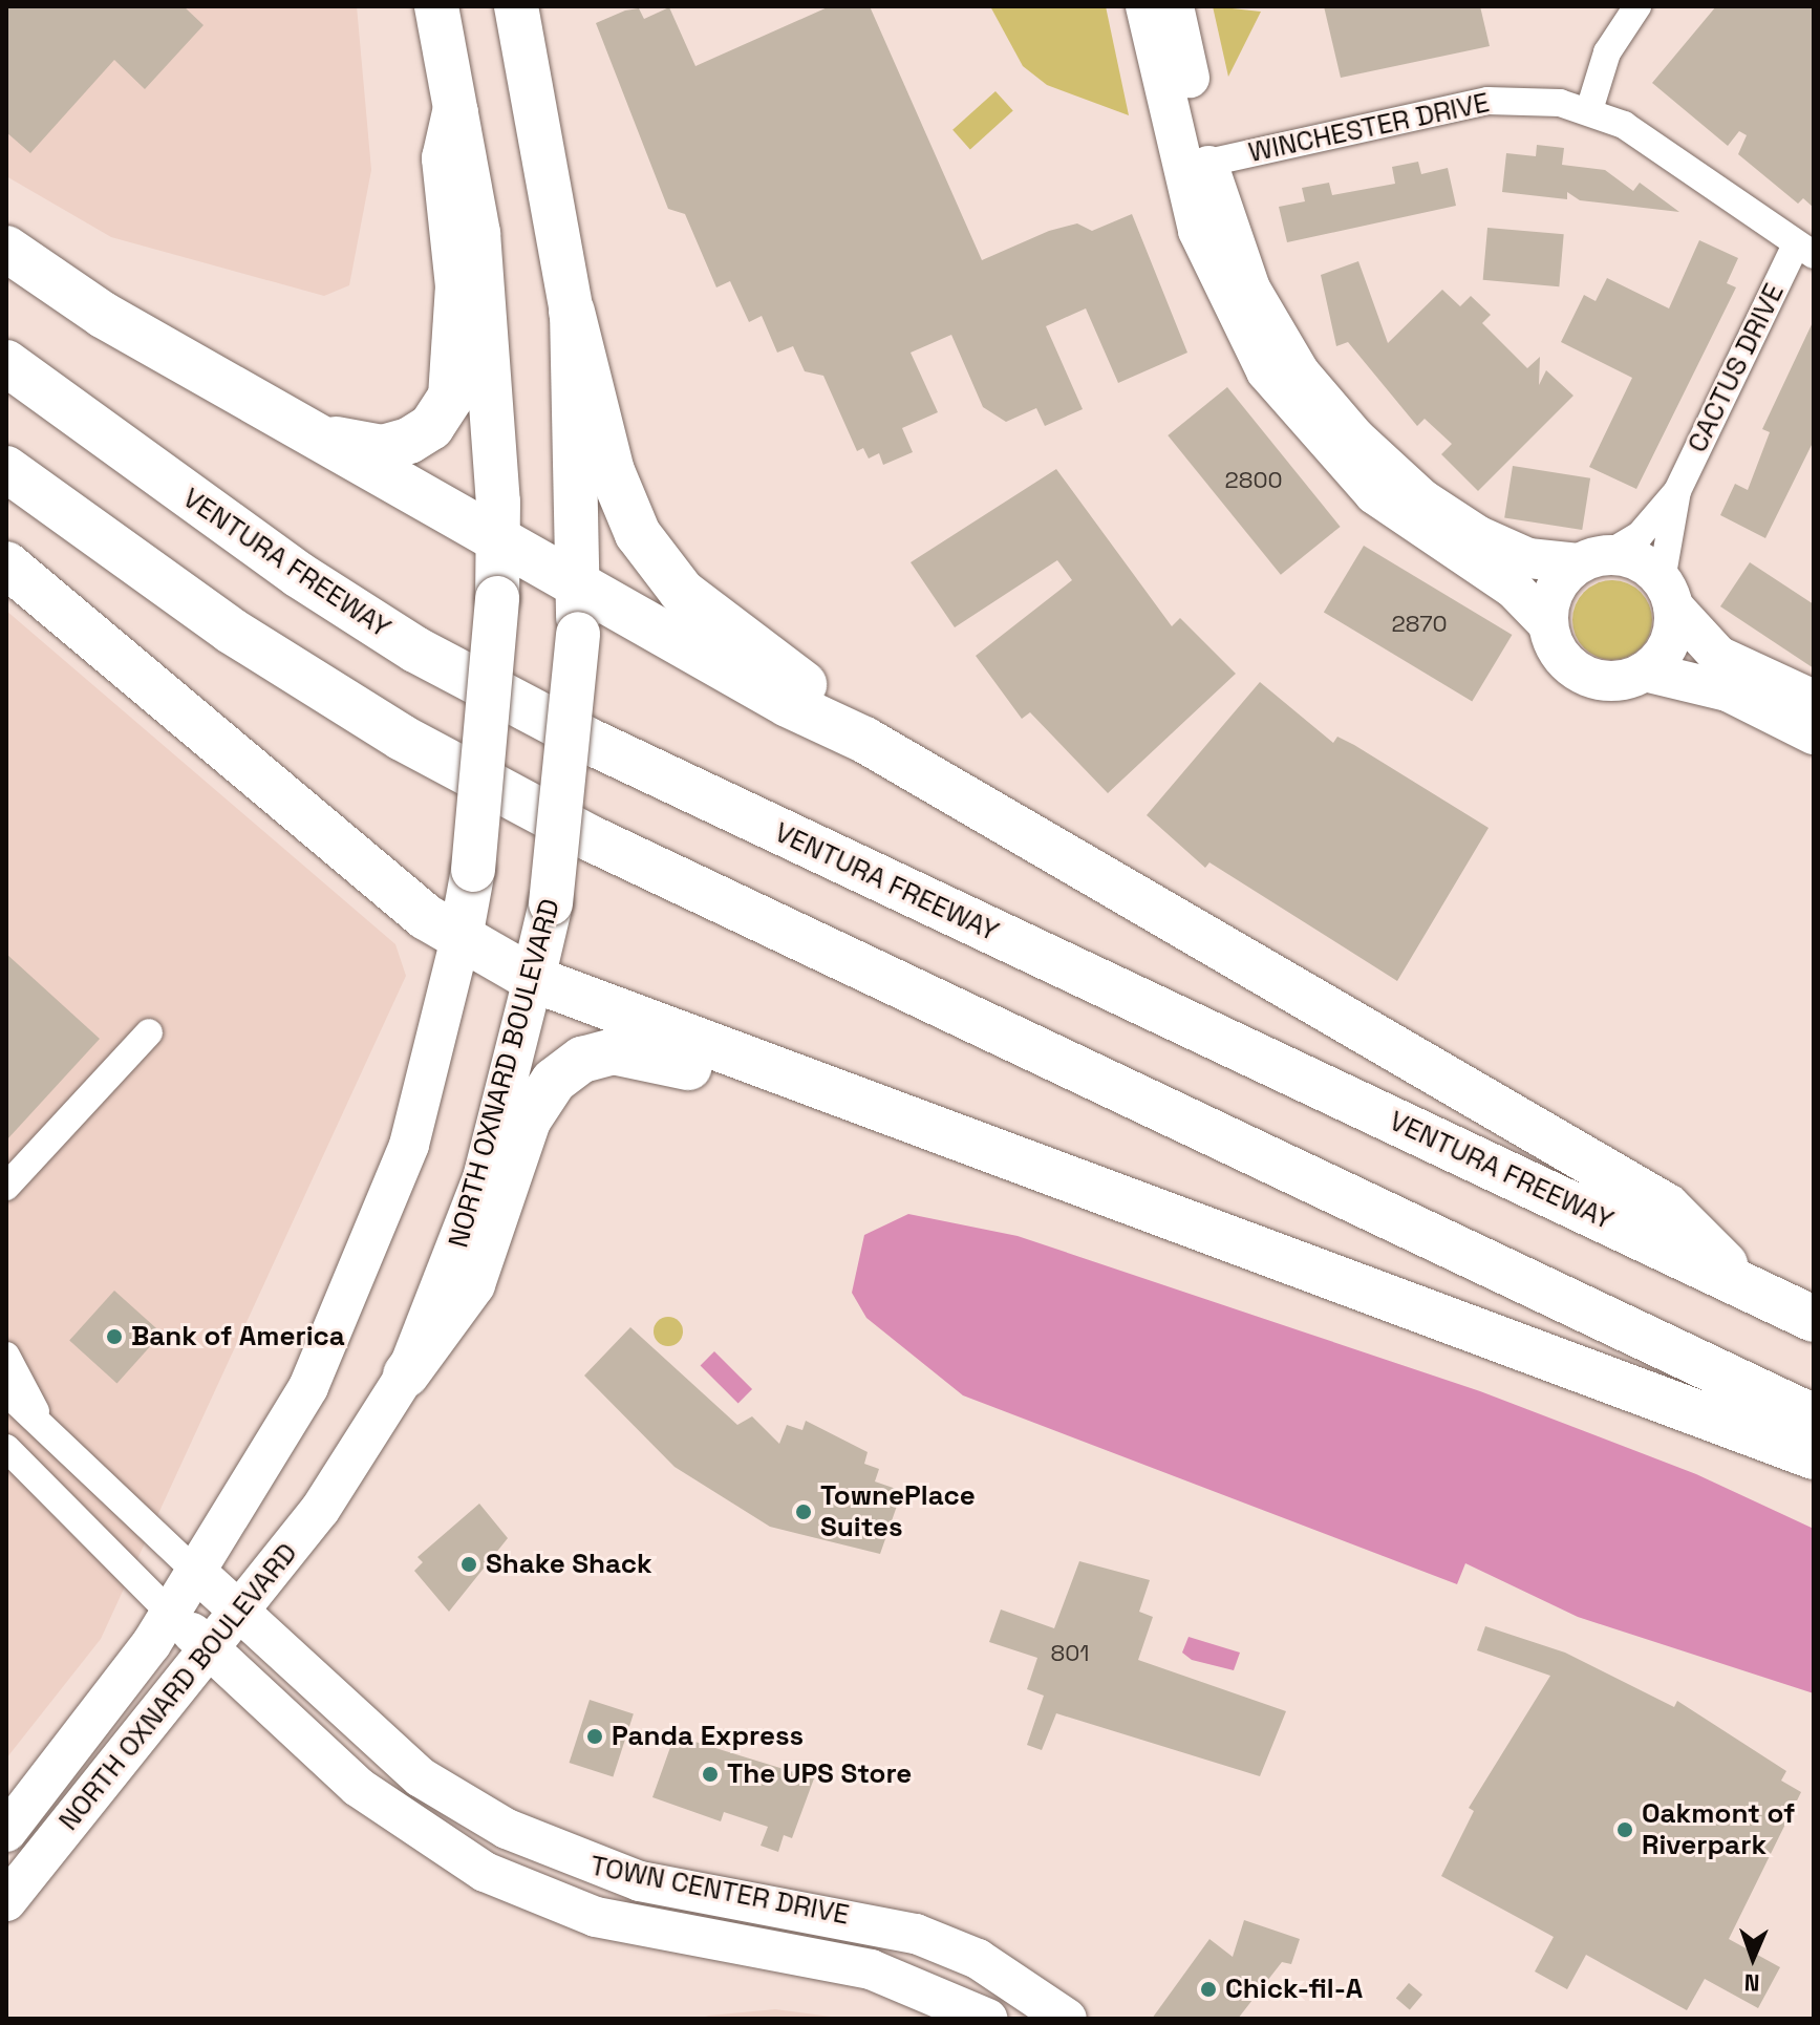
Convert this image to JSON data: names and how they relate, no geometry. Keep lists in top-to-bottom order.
{
  "streets": {
    "highway": ["VENTURA FREEWAY"],
    "main road": ["NORTH OXNARD BOULEVARD", "TOWN CENTER DRIVE"],
    "street": ["WINCHESTER DRIVE", "CACTUS DRIVE"]
  },
  "crossings": [
    ["WINCHESTER DRIVE", "CACTUS DRIVE"],
    ["NORTH OXNARD BOULEVARD", "TOWN CENTER DRIVE"]
  ],
  "places": [
    "Bank of America",
    "TownePlace Suites",
    "Shake Shack",
    "Panda Express",
    "The UPS Store",
    "Oakmont of Riverpark",
    "Chick-fil-A"
  ],
  "house_numbers": ["2800", "2870", "801"],
  "north": "bottom"
}
